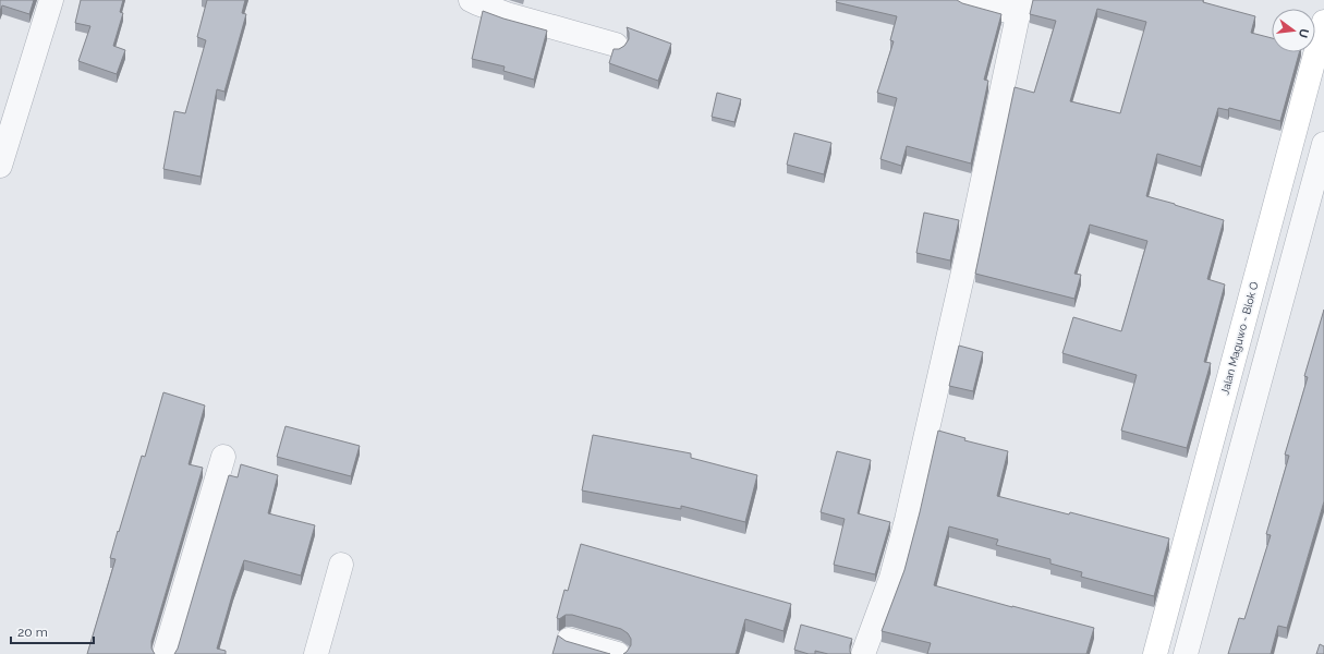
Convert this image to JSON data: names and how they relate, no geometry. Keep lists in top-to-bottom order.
{
  "streets": {
    "main road": ["Jalan Maguwo - Blok O"]
  },
  "scale_bar": "20 m",
  "north": "right"
}
